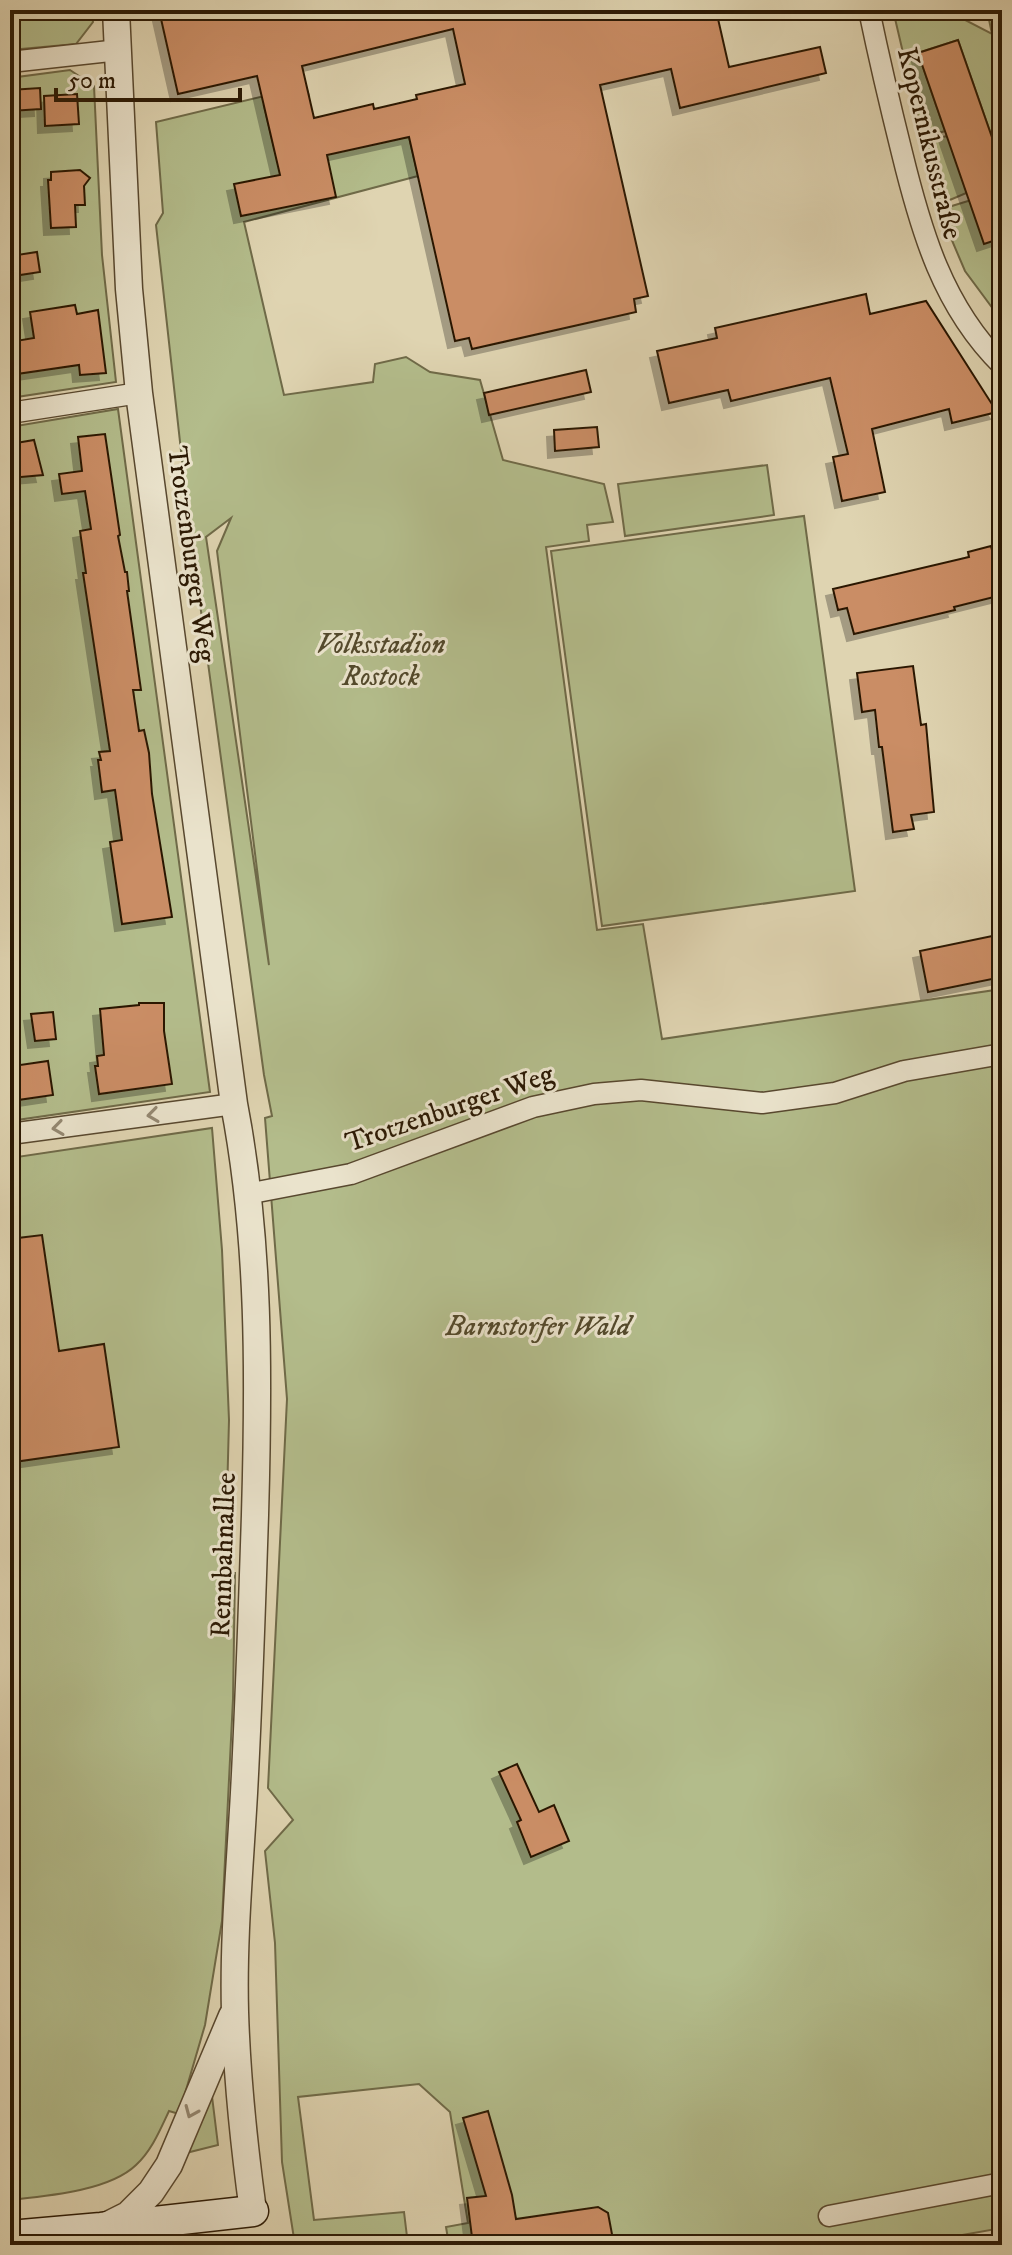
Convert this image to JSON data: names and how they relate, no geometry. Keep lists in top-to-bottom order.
{
  "streets": {
    "street": ["Kopernikusstraße", "Trotzenburger Weg", "Rennbahnallee"]
  },
  "crossings": [
    ["Trotzenburger Weg", "Rennbahnallee"]
  ],
  "parks": ["Volksstadion Rostock", "Barnstorfer Wald"],
  "scale_bar": "50 m"
}
